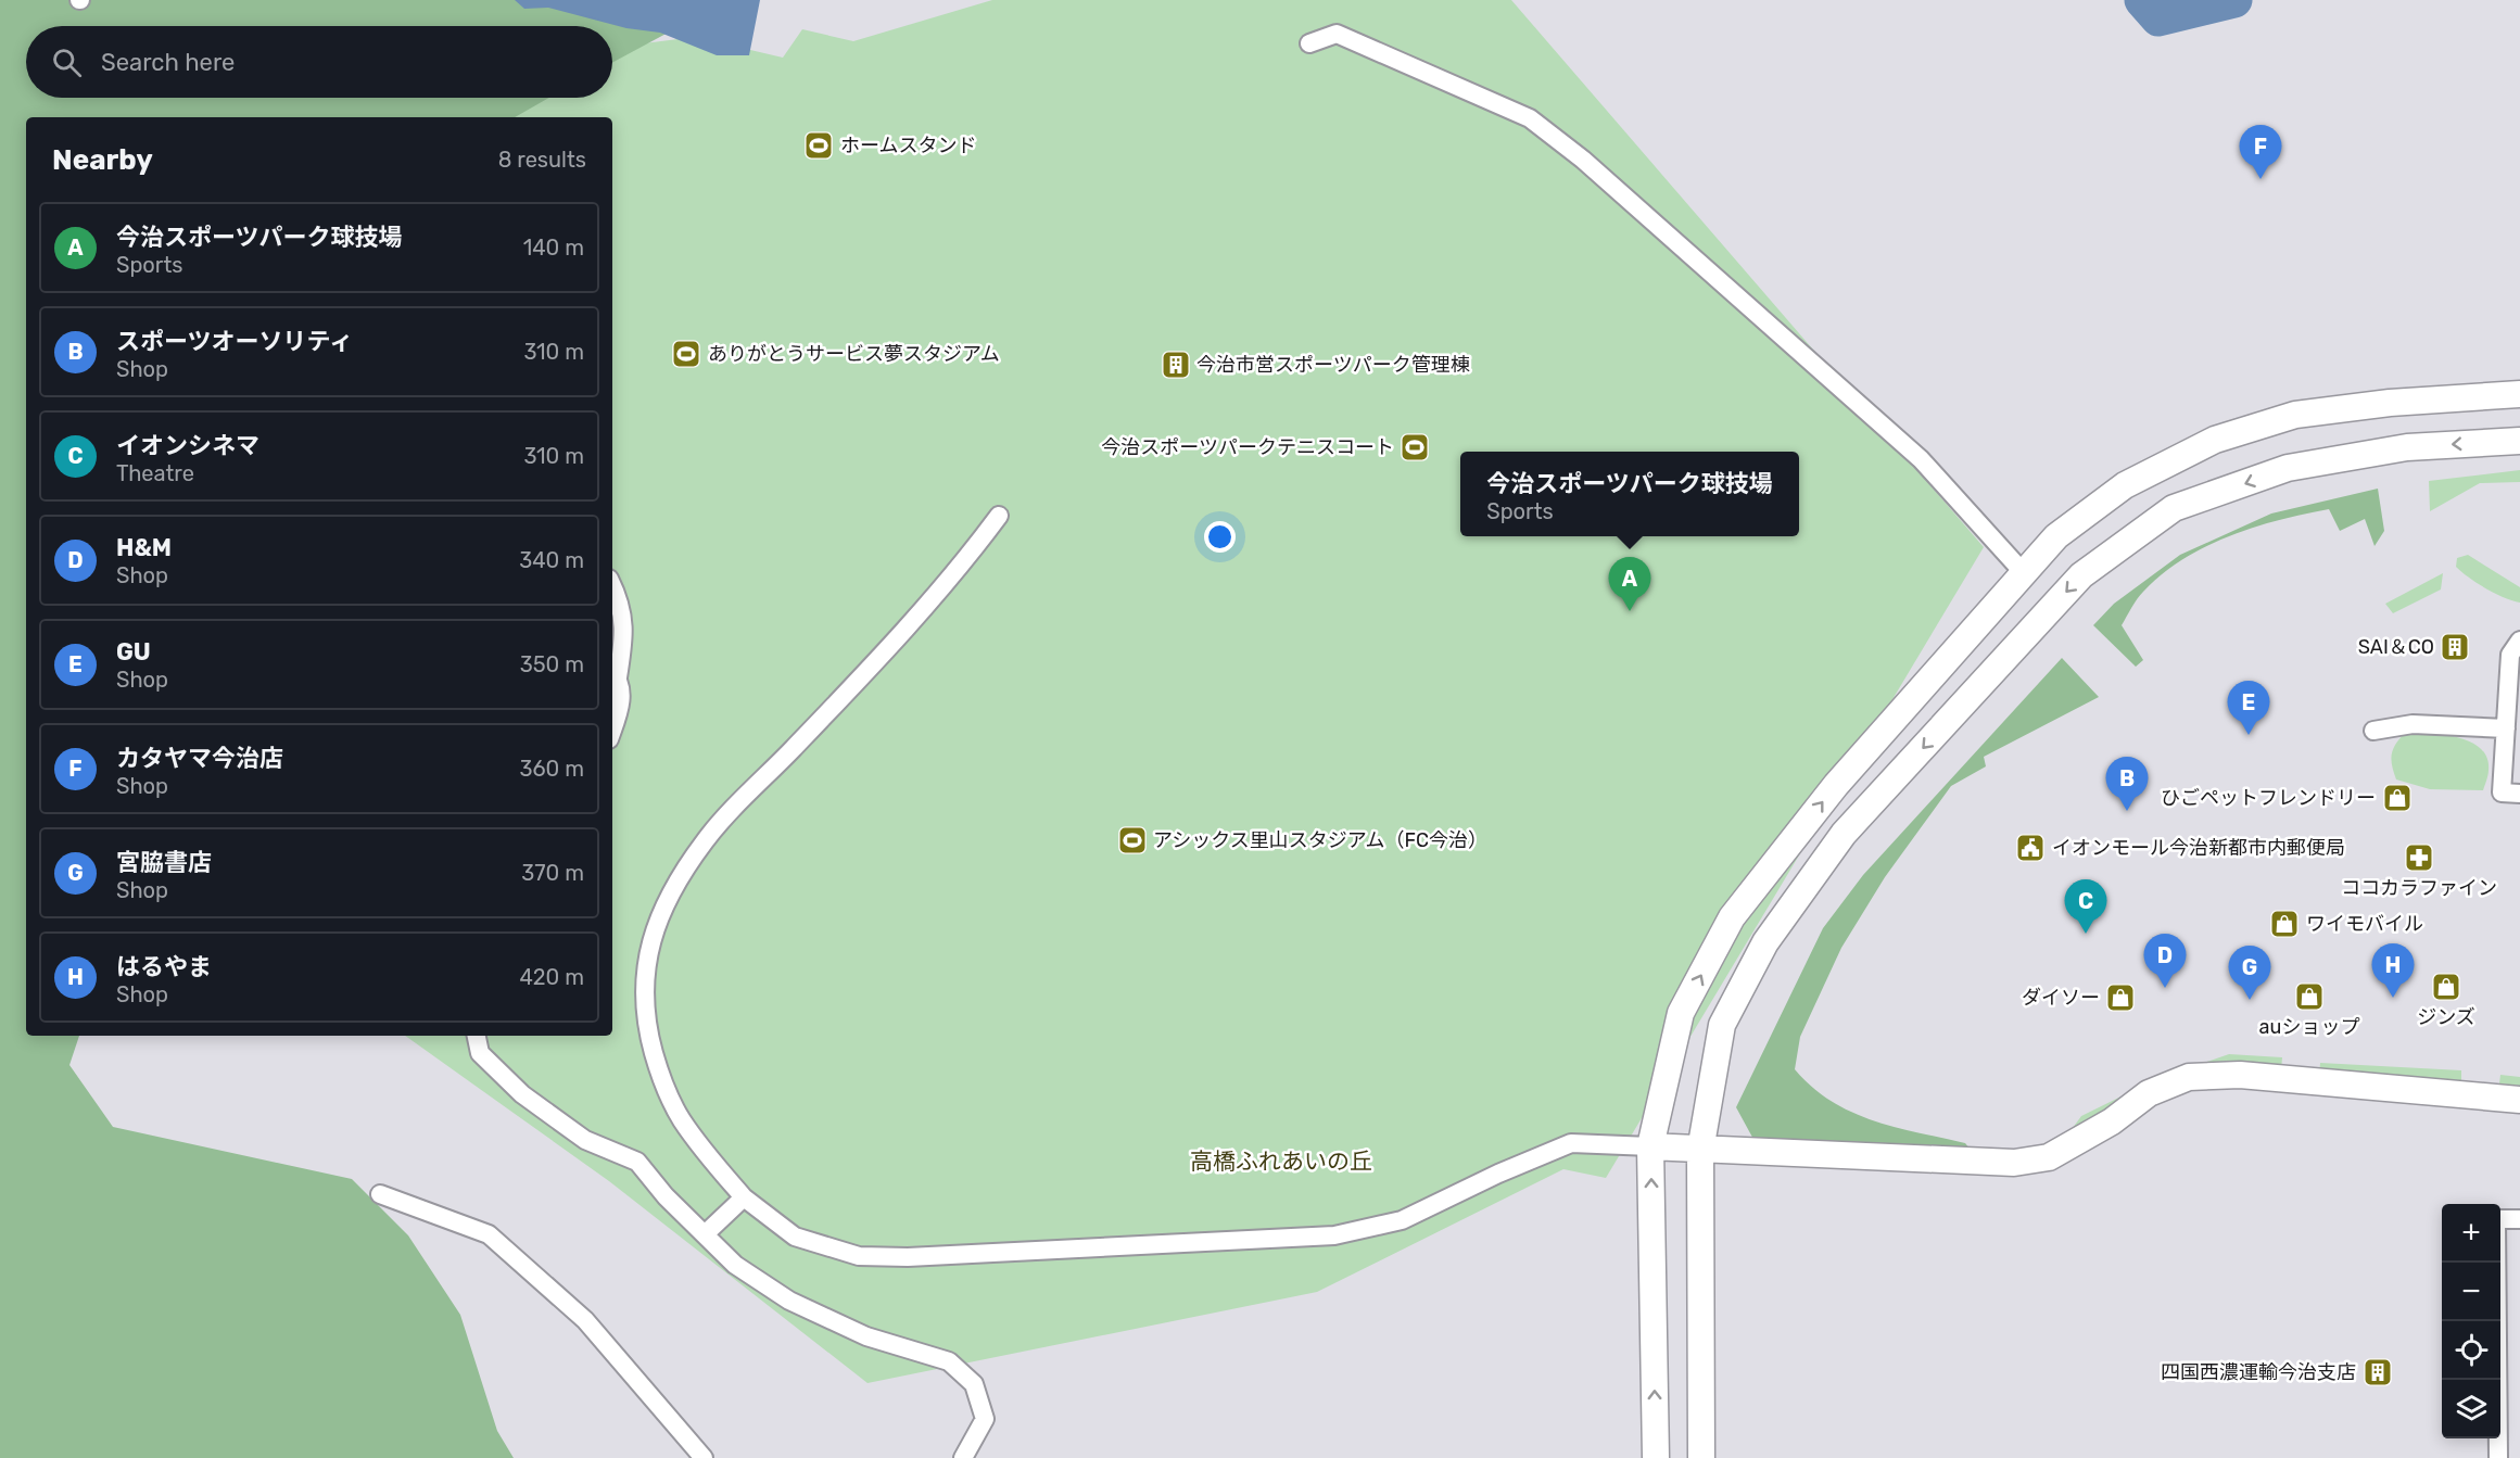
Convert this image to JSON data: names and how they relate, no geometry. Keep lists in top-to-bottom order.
{
  "districts": ["高橋ふれあいの丘"],
  "places": {
    "sports": [
      "ホームスタンド",
      "ありがとうサービス夢スタジアム",
      "今治スポーツパークテニスコート",
      "アシックス里山スタジアム（FC今治）"
    ],
    "building": ["今治市営スポーツパーク管理棟", "SAI＆CO", "四国西濃運輸今治支店"],
    "shop": [
      "ひごペットフレンドリー",
      "ワイモバイル",
      "ジンズ",
      "auショップ",
      "ダイソー"
    ],
    "public building": ["イオンモール今治新都市内郵便局"],
    "pharmacy": ["ココカラファイン"]
  },
  "page": {
    "search": "Search here",
    "heading": ["Nearby", "8 results"],
    "pins": [
      "F",
      "A",
      "E",
      "B",
      "C",
      "D",
      "H",
      "G"
    ],
    "list": [
      {
        "mark": "A",
        "name": "今治スポーツパーク球技場",
        "note": "Sports",
        "value": "140 m"
      },
      {
        "mark": "B",
        "name": "スポーツオーソリティ",
        "note": "Shop",
        "value": "310 m"
      },
      {
        "mark": "C",
        "name": "イオンシネマ",
        "note": "Theatre",
        "value": "310 m"
      },
      {
        "mark": "D",
        "name": "H&M",
        "note": "Shop",
        "value": "340 m"
      },
      {
        "mark": "E",
        "name": "GU",
        "note": "Shop",
        "value": "350 m"
      },
      {
        "mark": "F",
        "name": "カタヤマ今治店",
        "note": "Shop",
        "value": "360 m"
      },
      {
        "mark": "G",
        "name": "宮脇書店",
        "note": "Shop",
        "value": "370 m"
      },
      {
        "mark": "H",
        "name": "はるやま",
        "note": "Shop",
        "value": "420 m"
      }
    ],
    "popup": ["今治スポーツパーク球技場", "Sports"],
    "map_buttons": ["+", "−"]
  }
}
